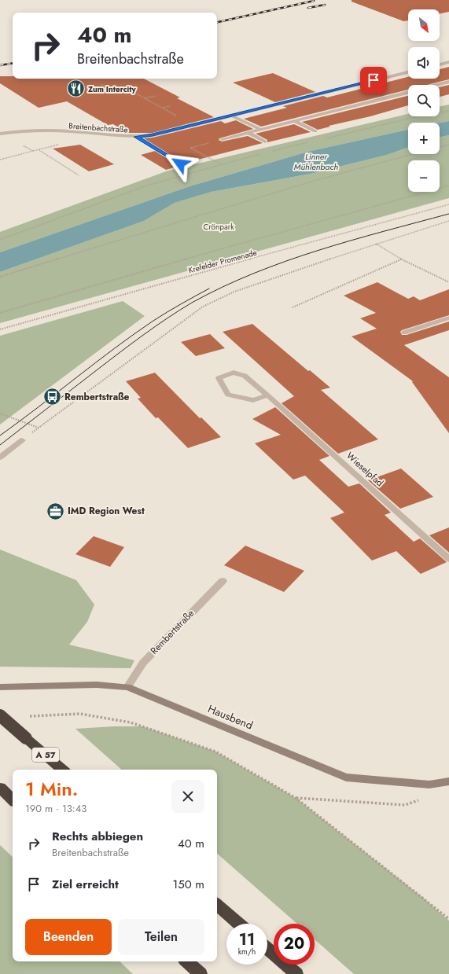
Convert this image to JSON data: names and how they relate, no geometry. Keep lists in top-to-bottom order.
{
  "streets": {
    "highway": ["A 57"],
    "main road": ["Hausbend"],
    "street": ["Breitenbachstraße", "Wieselpfad", "Rembertstraße"],
    "path": ["Krefelder Promenade"]
  },
  "crossings": [
    ["Rembertstraße", "Hausbend"]
  ],
  "water": ["Linner Mühlenbach"],
  "parks": ["Crönpark"],
  "places": {
    "restaurant": ["Zum Intercity"],
    "bus stop": ["Rembertstraße"],
    "office": ["IMD Region West"]
  },
  "north": "bottom right",
  "page": {
    "map_buttons": ["+", "−"],
    "turn": ["40 m", "Breitenbachstraße"],
    "heading": ["1 Min.", "190 m · 13:43"],
    "list": [
      {
        "name": "Rechts abbiegen",
        "note": "Breitenbachstraße",
        "value": "40 m"
      },
      {
        "name": "Ziel erreicht",
        "value": "150 m"
      }
    ],
    "buttons": ["Beenden", "Teilen"],
    "speed": "11 km/h",
    "limit": "20"
  }
}
